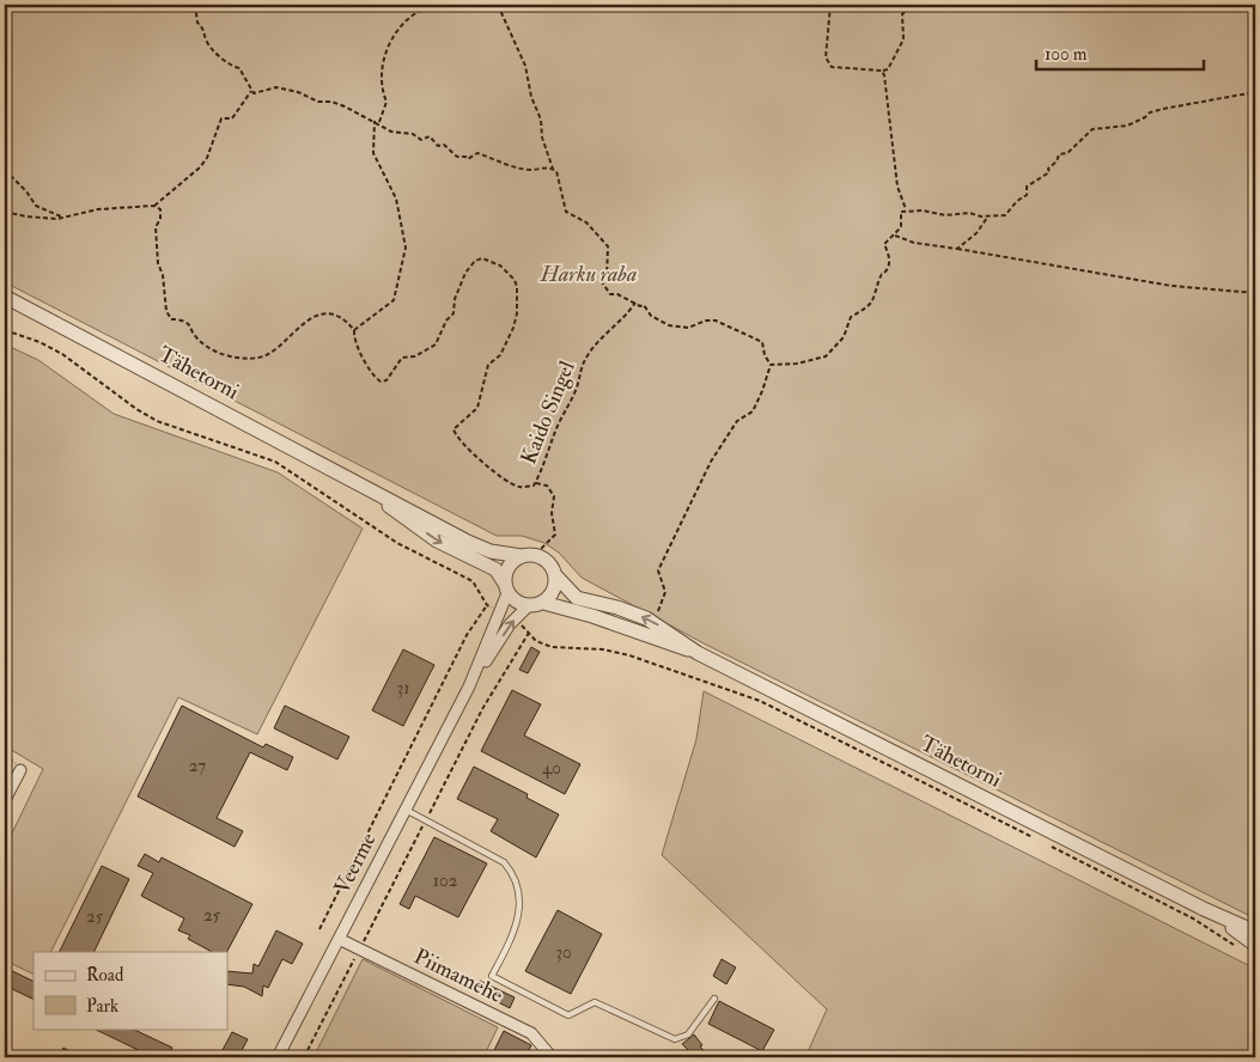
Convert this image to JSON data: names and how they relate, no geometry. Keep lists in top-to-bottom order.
{
  "streets": {
    "street": ["Tähetorni", "Veerme", "Piimamehe"],
    "path": ["Kaido Singel"]
  },
  "crossings": [
    ["Tähetorni", "Veerme"],
    ["Veerme", "Piimamehe"]
  ],
  "parks": ["Harku raba"],
  "house_numbers": [
    "31",
    "27",
    "40",
    "102",
    "25",
    "25",
    "30"
  ],
  "legend": ["Road", "Park"],
  "scale_bar": "100 m"
}
